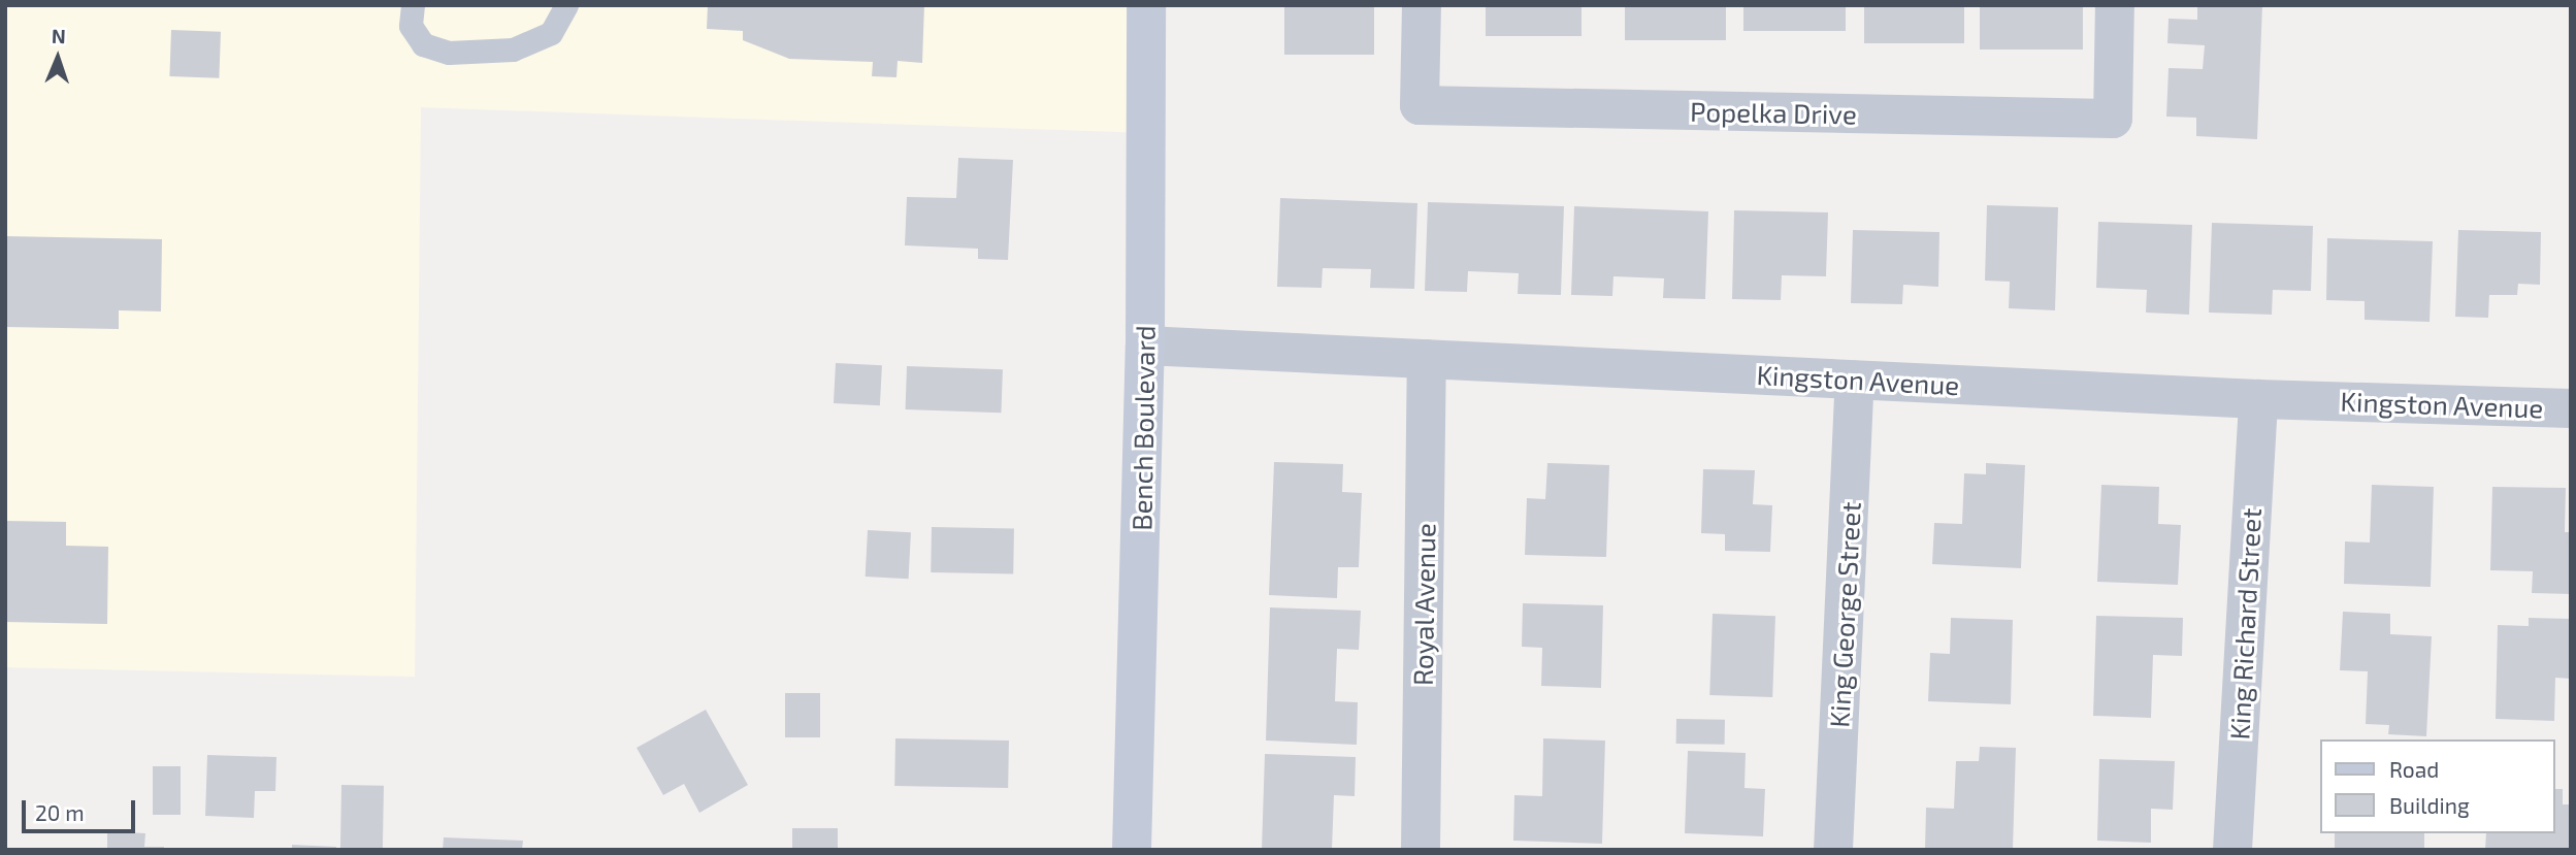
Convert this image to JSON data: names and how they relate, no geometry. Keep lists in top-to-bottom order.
{
  "streets": {
    "main road": ["Bench Boulevard"],
    "street": [
      "Popelka Drive",
      "Kingston Avenue",
      "Royal Avenue",
      "King George Street",
      "King Richard Street"
    ]
  },
  "crossings": [
    ["Kingston Avenue", "Bench Boulevard"],
    ["Kingston Avenue", "Royal Avenue"],
    ["Kingston Avenue", "King George Street"],
    ["Kingston Avenue", "King Richard Street"]
  ],
  "legend": ["Road", "Building"],
  "scale_bar": "20 m",
  "north": "top"
}
